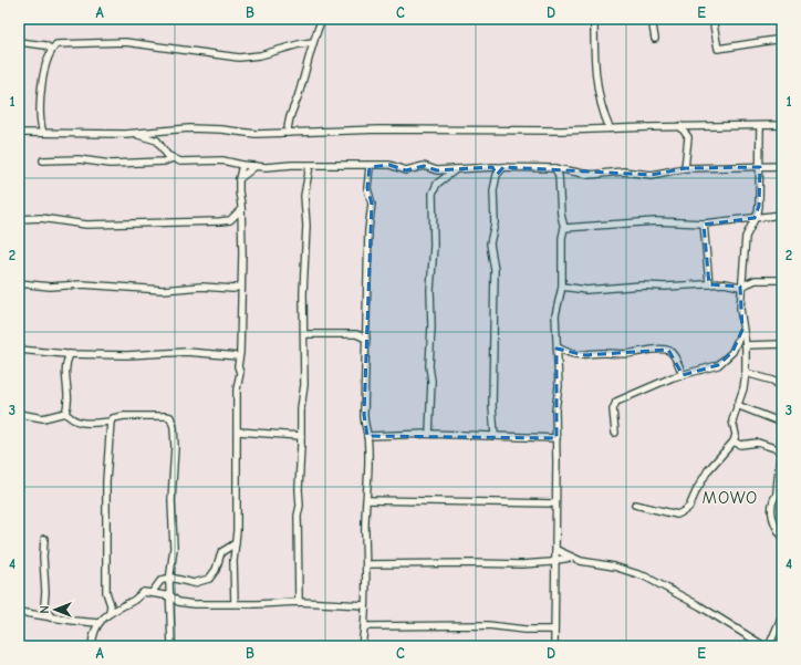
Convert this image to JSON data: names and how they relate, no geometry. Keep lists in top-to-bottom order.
{
  "districts": ["MOWO"],
  "north": "left",
  "grid": {
    "columns": [
      "A",
      "B",
      "C",
      "D",
      "E"
    ],
    "rows": [
      "1",
      "2",
      "3",
      "4"
    ]
  }
}
